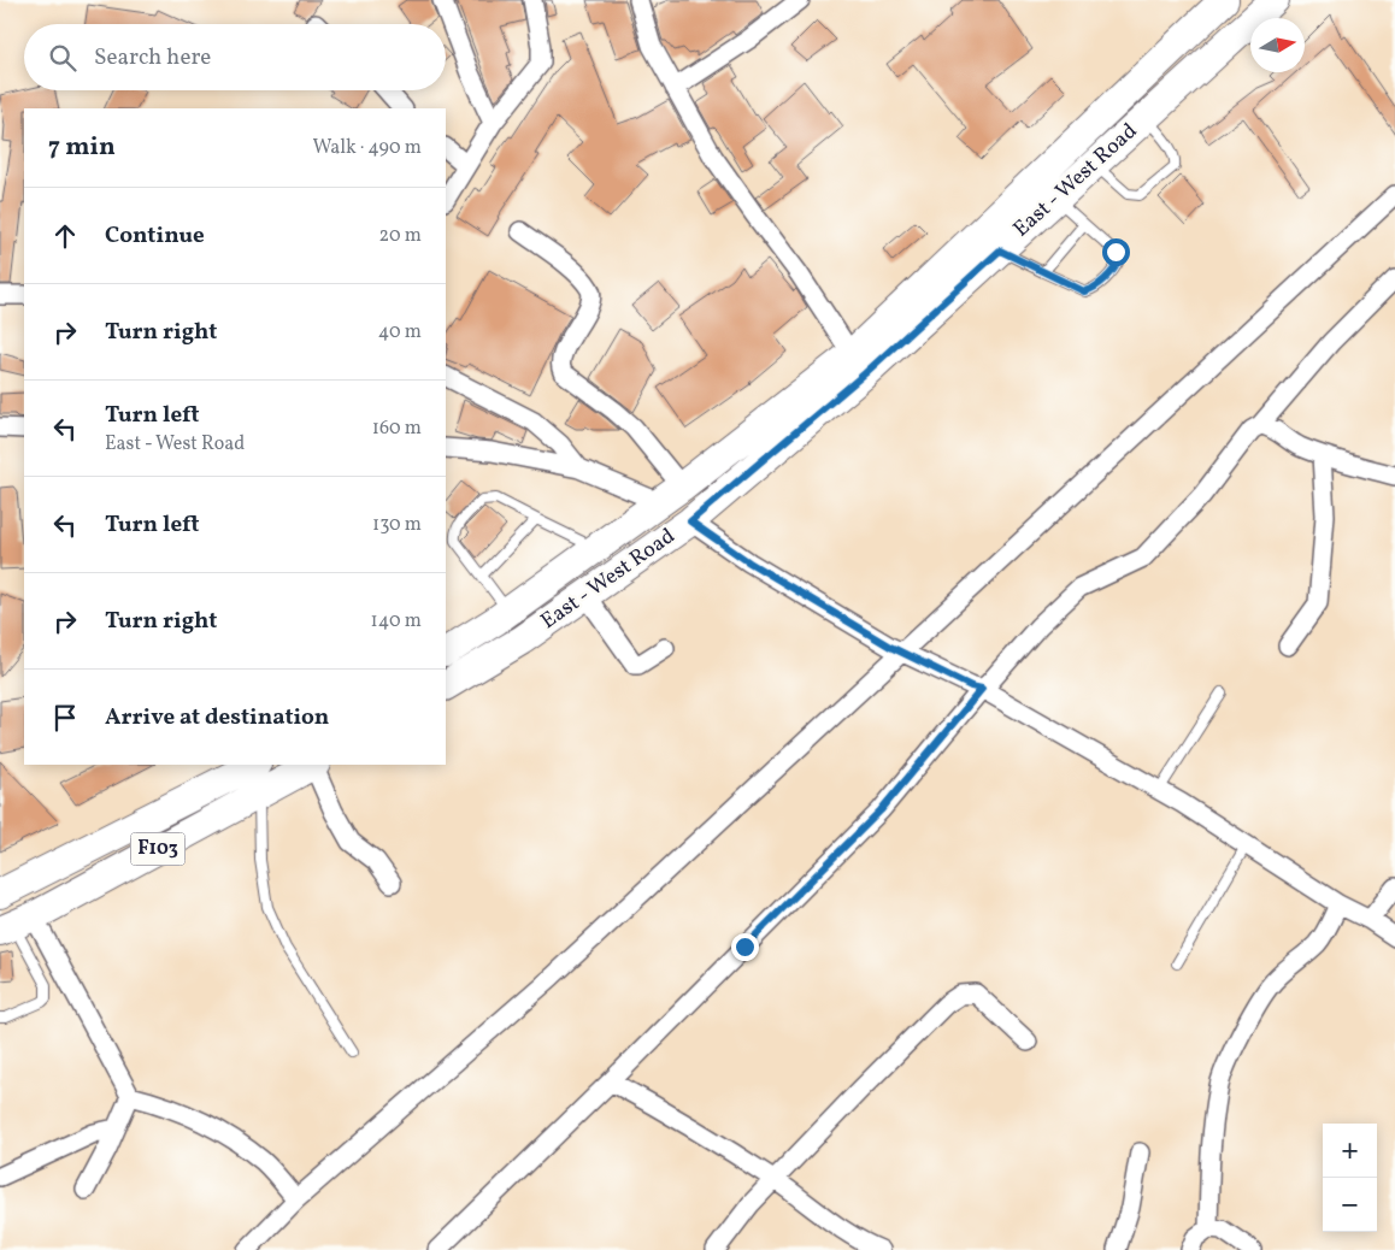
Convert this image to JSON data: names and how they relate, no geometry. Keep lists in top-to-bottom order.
{
  "streets": {
    "main road": ["East - West Road", "F103"]
  },
  "north": "right",
  "page": {
    "search": "Search here",
    "heading": ["7 min", "Walk · 490 m"],
    "list": [
      ["Continue", "20 m"],
      ["Turn right", "40 m"],
      ["Turn left", "East - West Road", "160 m"],
      ["Turn left", "130 m"],
      ["Turn right", "140 m"],
      "Arrive at destination"
    ],
    "map_buttons": ["+", "−"]
  }
}
